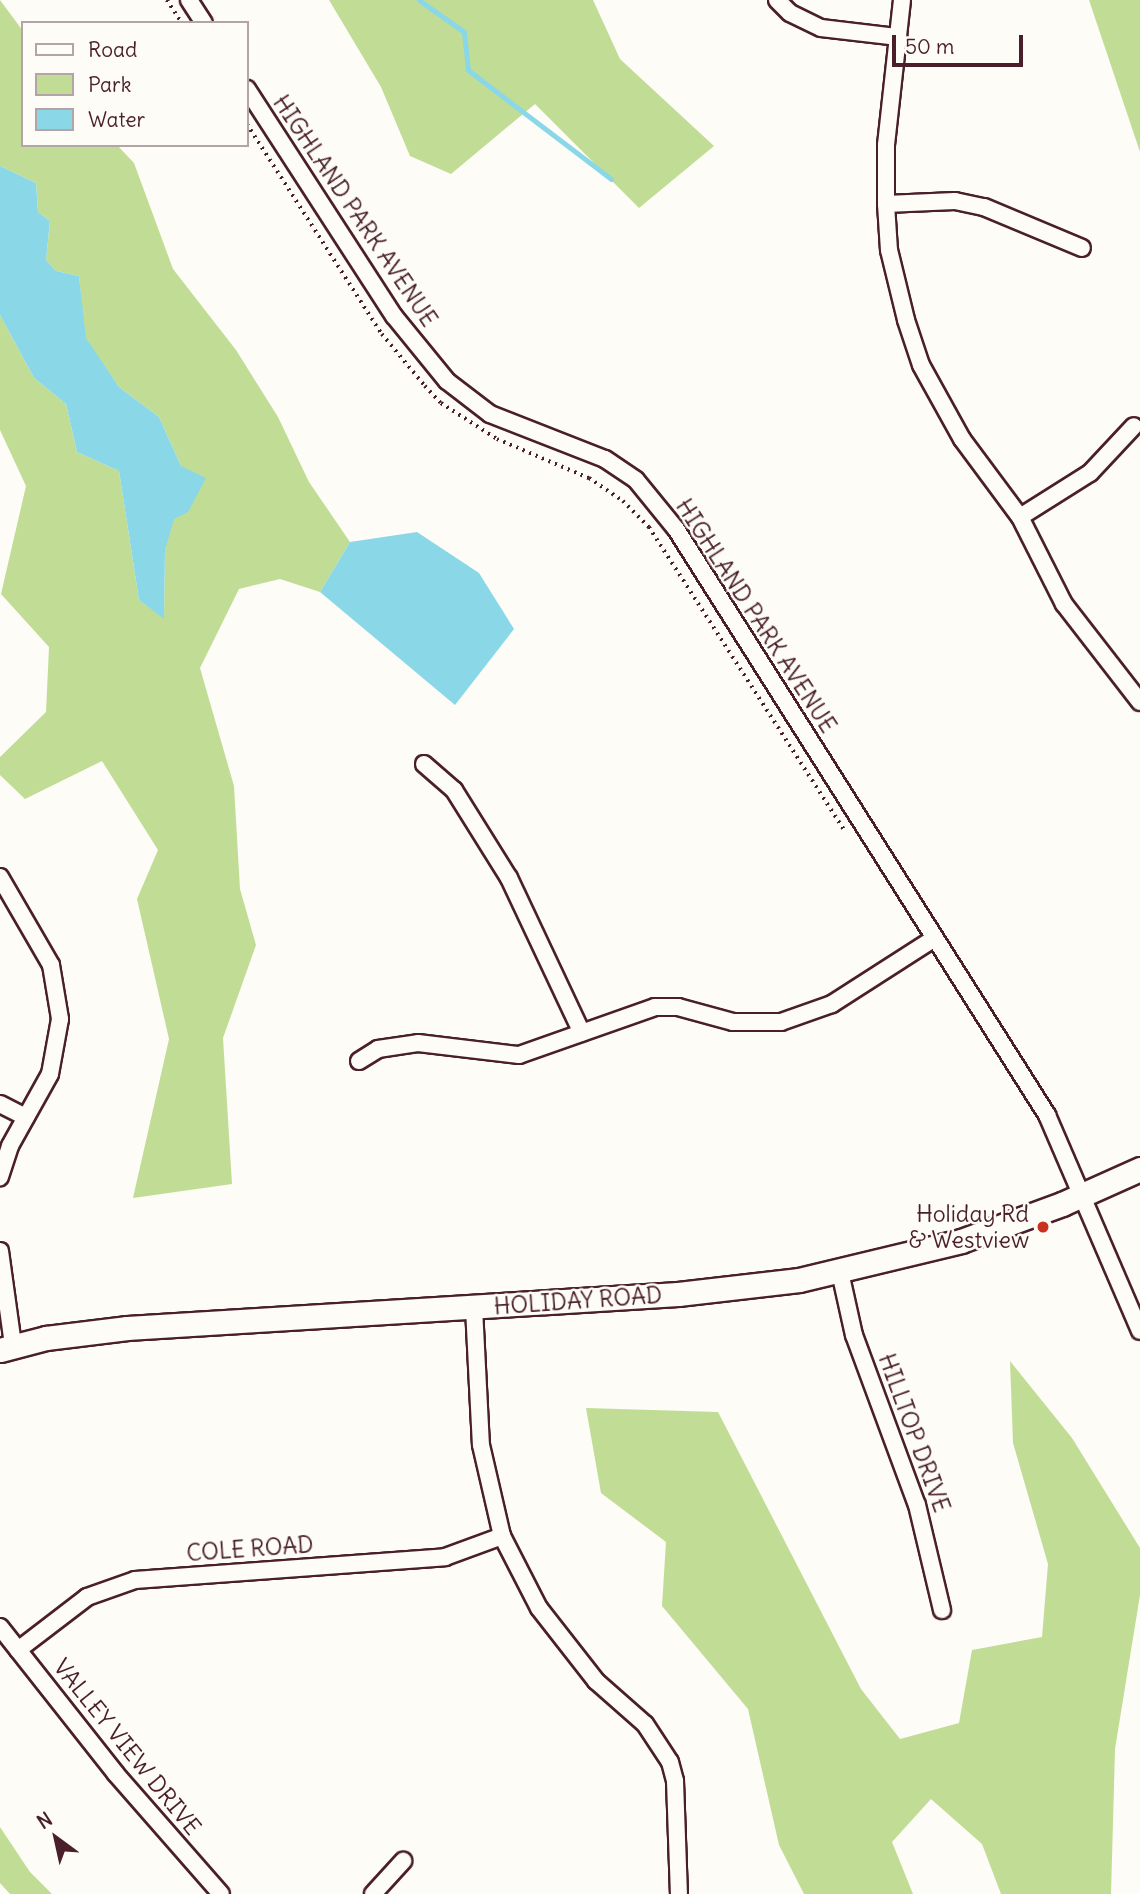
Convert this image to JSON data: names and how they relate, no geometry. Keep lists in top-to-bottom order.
{
  "streets": {
    "street": [
      "HIGHLAND PARK AVENUE",
      "HOLIDAY ROAD",
      "HILLTOP DRIVE",
      "COLE ROAD",
      "VALLEY VIEW DRIVE"
    ]
  },
  "crossings": [
    ["HIGHLAND PARK AVENUE", "HOLIDAY ROAD"],
    ["HOLIDAY ROAD", "HILLTOP DRIVE"],
    ["COLE ROAD", "VALLEY VIEW DRIVE"]
  ],
  "places": ["Holiday Rd & Westview"],
  "legend": ["Road", "Park", "Water"],
  "scale_bar": "50 m",
  "north": "top left"
}
